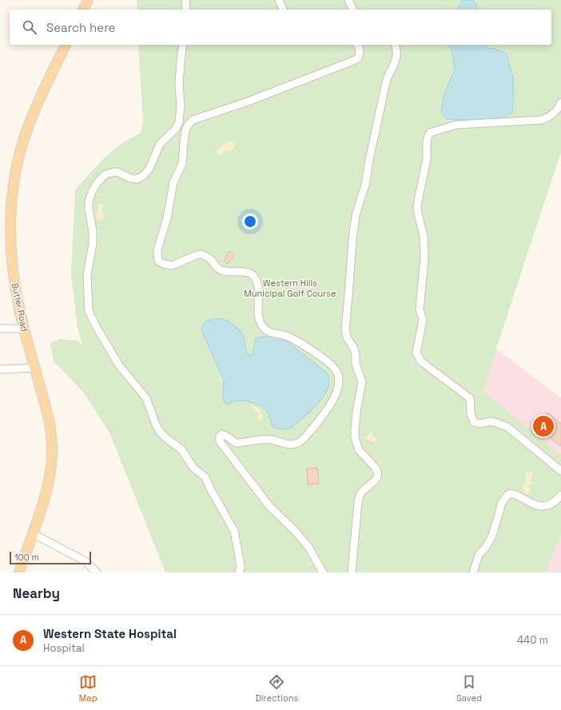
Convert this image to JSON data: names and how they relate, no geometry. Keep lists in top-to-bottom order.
{
  "streets": {
    "main road": ["Butler Road"]
  },
  "parks": ["Western Hills Municipal Golf Course"],
  "scale_bar": "100 m",
  "page": {
    "search": "Search here",
    "pins": "A",
    "scale": "100 m",
    "heading": "Nearby",
    "list": [
      {
        "mark": "A",
        "name": "Western State Hospital",
        "note": "Hospital",
        "value": "440 m"
      }
    ],
    "nav": ["Map", "Directions", "Saved"]
  }
}
